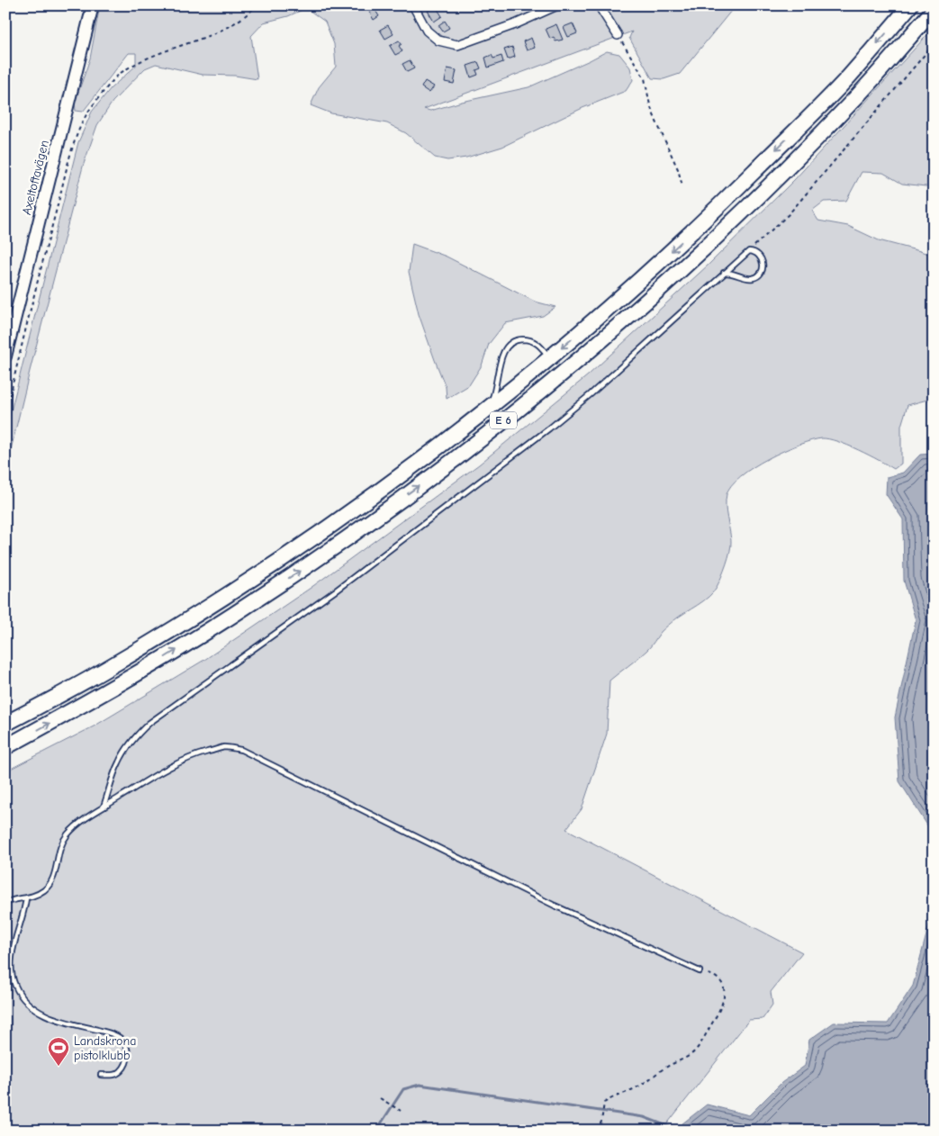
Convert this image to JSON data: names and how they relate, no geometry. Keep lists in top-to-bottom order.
{
  "streets": {
    "highway": ["E 6"],
    "main road": ["Axeltoftavägen"]
  },
  "places": {
    "sports": ["Landskrona pistolklubb"]
  }
}
